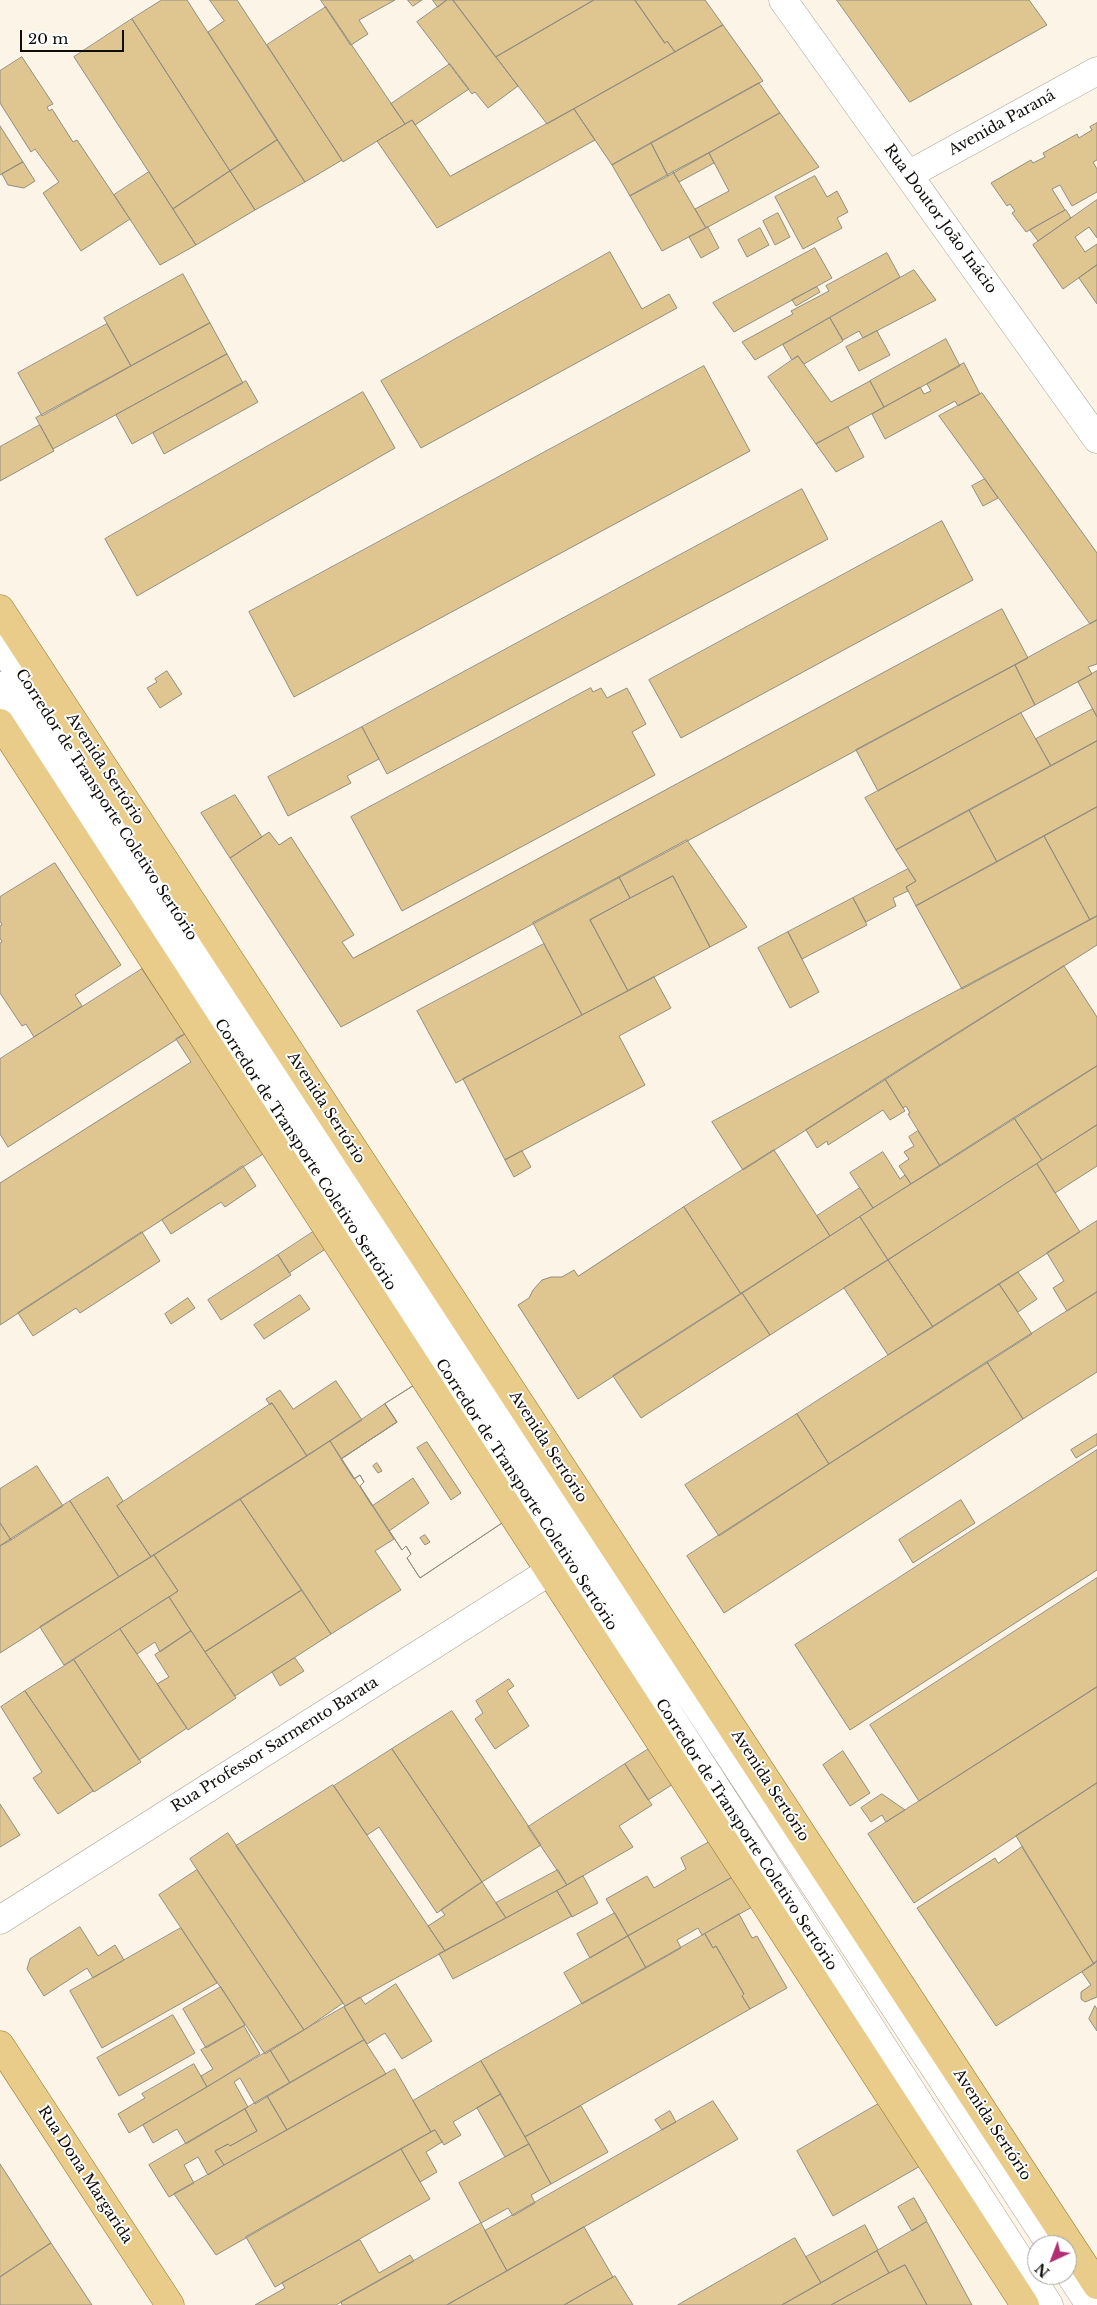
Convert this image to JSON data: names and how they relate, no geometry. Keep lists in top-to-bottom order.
{
  "streets": {
    "main road": ["Avenida Sertório", "Rua Dona Margarida"],
    "street": [
      "Avenida Paraná",
      "Rua Doutor João Inácio",
      "Corredor de Transporte Coletivo Sertório",
      "Rua Professor Sarmento Barata"
    ]
  },
  "crossings": [
    ["Avenida Paraná", "Rua Doutor João Inácio"],
    ["Corredor de Transporte Coletivo Sertório", "Rua Professor Sarmento Barata"]
  ],
  "scale_bar": "20 m",
  "north": "bottom left"
}
